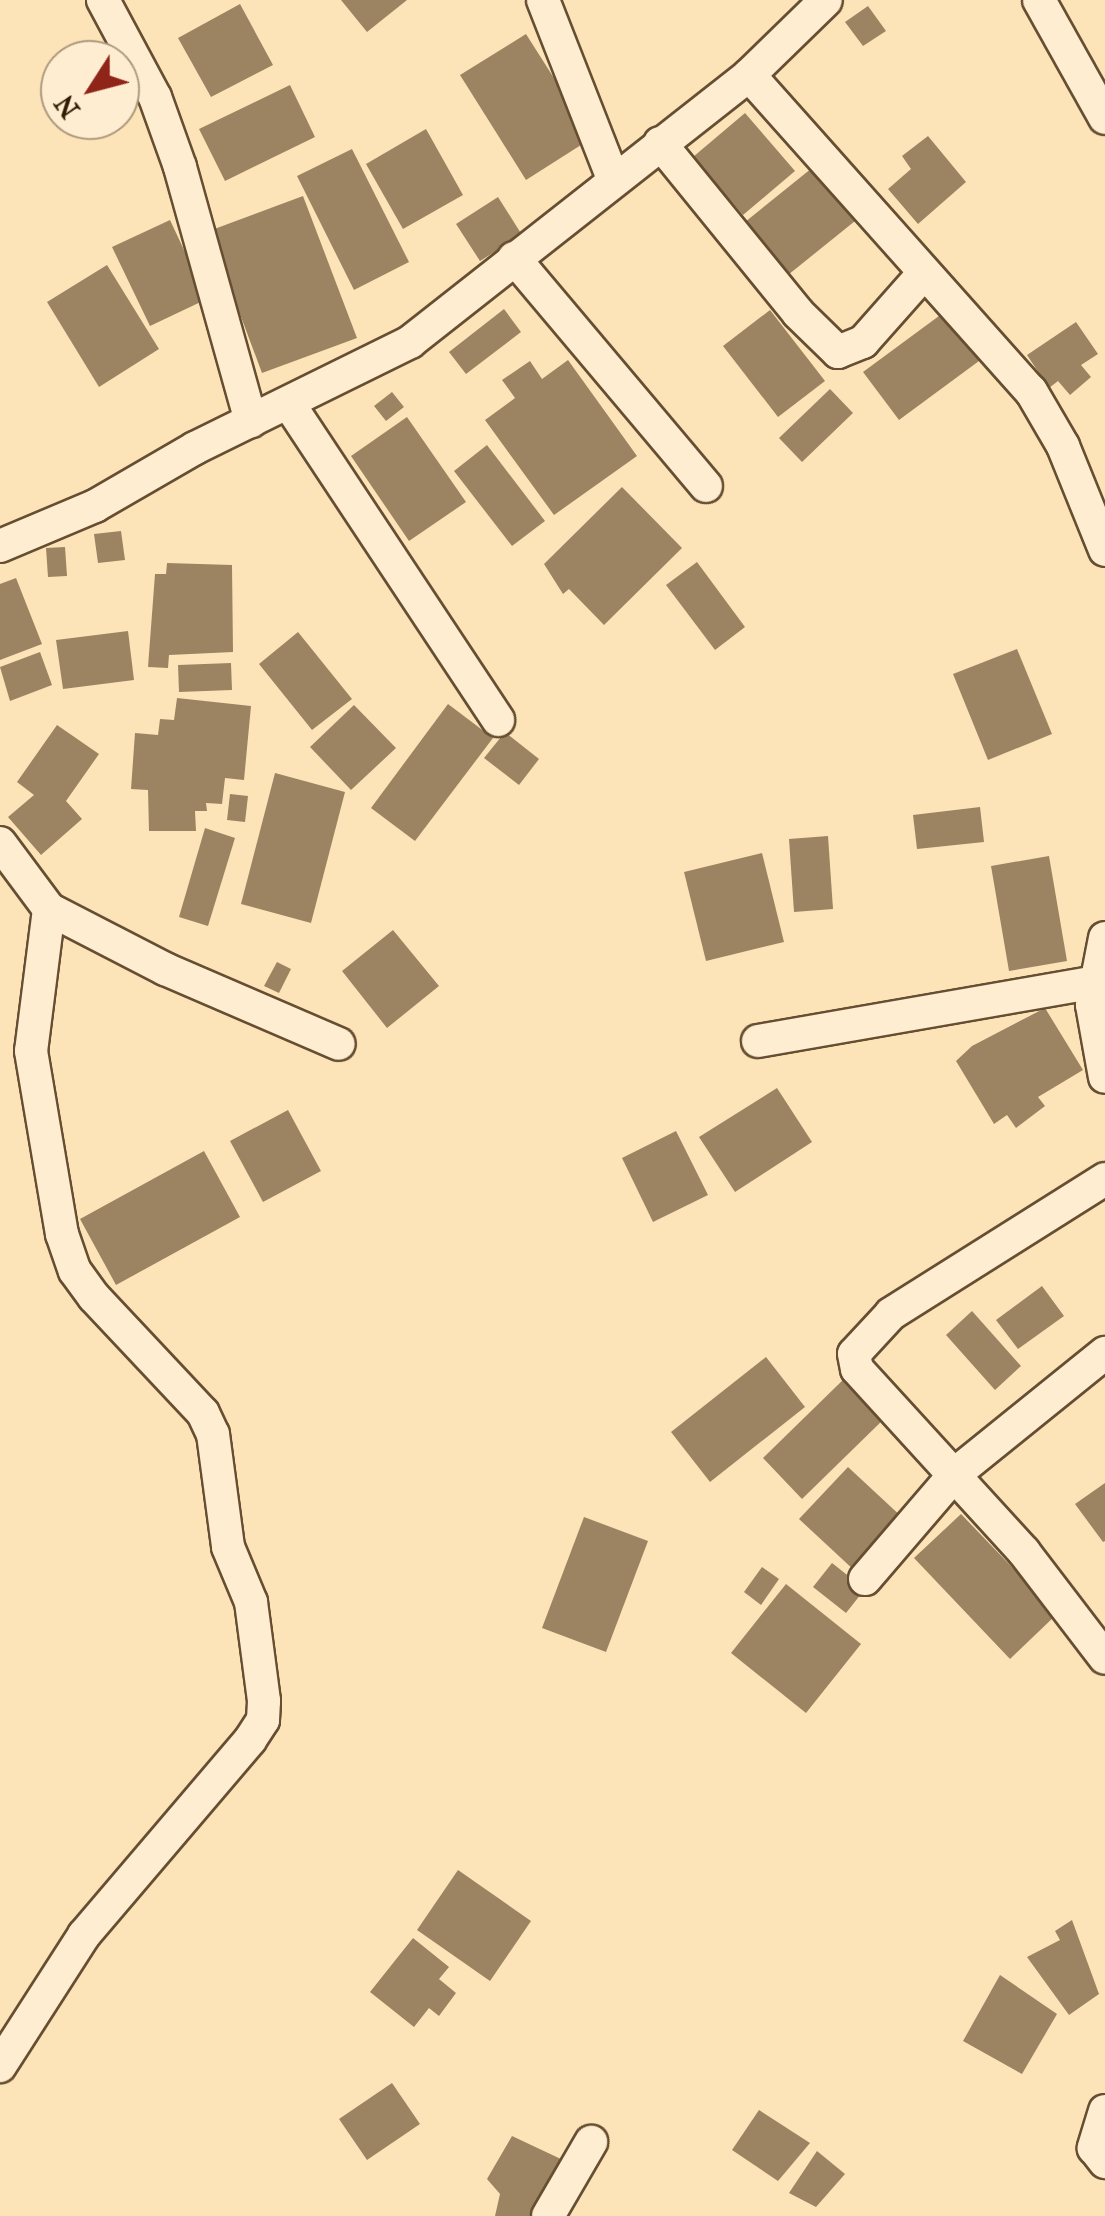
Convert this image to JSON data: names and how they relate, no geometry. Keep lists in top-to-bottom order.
{
  "north": "bottom left"
}
